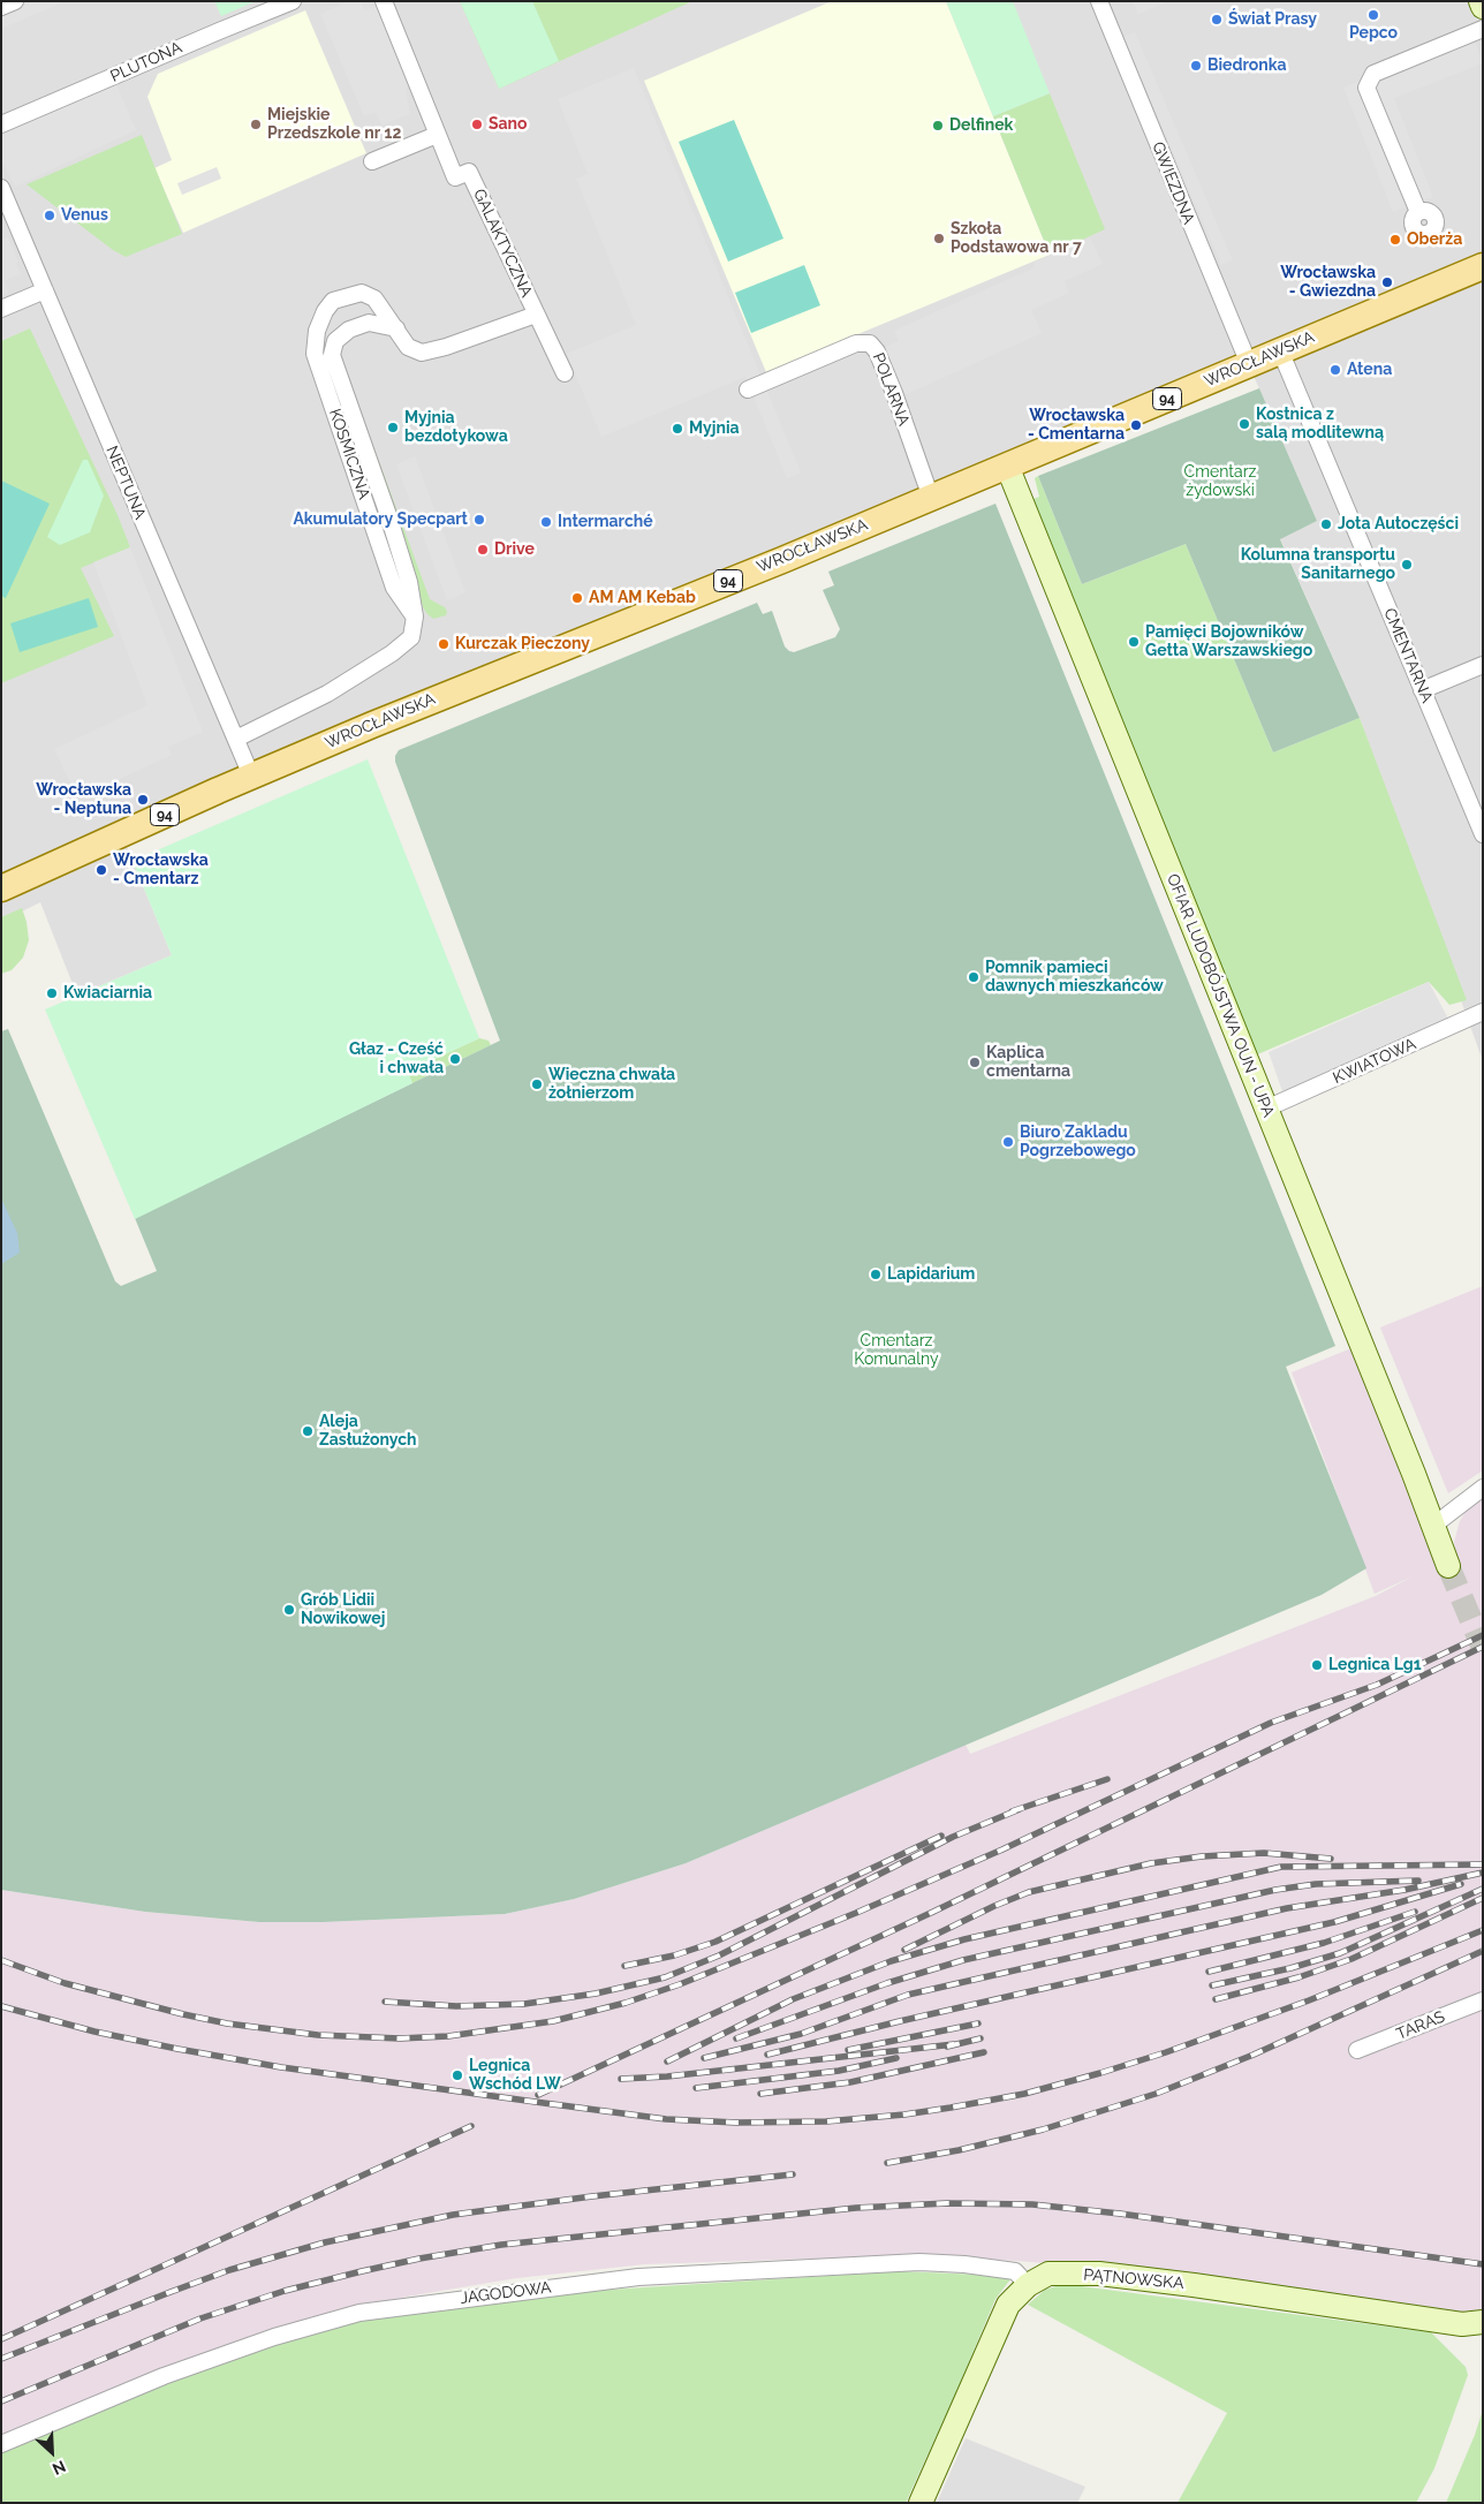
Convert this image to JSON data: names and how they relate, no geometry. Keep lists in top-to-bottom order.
{
  "streets": {
    "main road": ["WROCŁAWSKA", "94"],
    "street": [
      "PLUTONA",
      "GWIEZDNA",
      "GALAKTYCZNA",
      "POLARNA",
      "KOSMICZNA",
      "NEPTUNA",
      "CMENTARNA",
      "OFIAR LUDOBÓJSTWA OUN - UPA",
      "KWIATOWA",
      "TARAS",
      "PĄTNOWSKA",
      "JAGODOWA"
    ]
  },
  "crossings": [
    ["GWIEZDNA", "WROCŁAWSKA"],
    ["GALAKTYCZNA", "KOSMICZNA"],
    ["WROCŁAWSKA", "POLARNA"],
    ["WROCŁAWSKA", "NEPTUNA"],
    ["WROCŁAWSKA", "CMENTARNA"],
    ["WROCŁAWSKA", "OFIAR LUDOBÓJSTWA OUN - UPA"],
    ["OFIAR LUDOBÓJSTWA OUN - UPA", "KWIATOWA"],
    ["PĄTNOWSKA", "JAGODOWA"]
  ],
  "parks": ["Cmentarz żydowski", "Cmentarz Komunalny"],
  "places": [
    "Pepco",
    "Świat Prasy",
    "Biedronka",
    "Miejskie Przedszkole nr 12",
    "Sano",
    "Delfinek",
    "Venus",
    "Szkoła Podstawowa nr 7",
    "Oberża",
    "Wrocławska - Gwiezdna",
    "Atena",
    "Kostnica z salą modlitewną",
    "Wrocławska - Cmentarna",
    "Myjnia bezdotykowa",
    "Myjnia",
    "Akumulatory Specpart",
    "Intermarché",
    "Jota Autoczęści",
    "Drive",
    "Kolumna transportu Sanitarnego",
    "AM AM Kebab",
    "Pamięci Bojowników Getta Warszawskiego",
    "Kurczak Pieczony",
    "Wrocławska - Neptuna",
    "Wrocławska - Cmentarz",
    "Pomnik pamieci dawnych mieszkańców",
    "Kwiaciarnia",
    "Głaz - Cześć i chwała",
    "Kaplica cmentarna",
    "Wieczna chwała żołnierzom",
    "Biuro Zakladu Pogrzebowego",
    "Lapidarium",
    "Aleja Zasłużonych",
    "Grób Lidii Nowikowej",
    "Legnica Lg1",
    "Legnica Wschód LW"
  ],
  "north": "bottom right"
}
